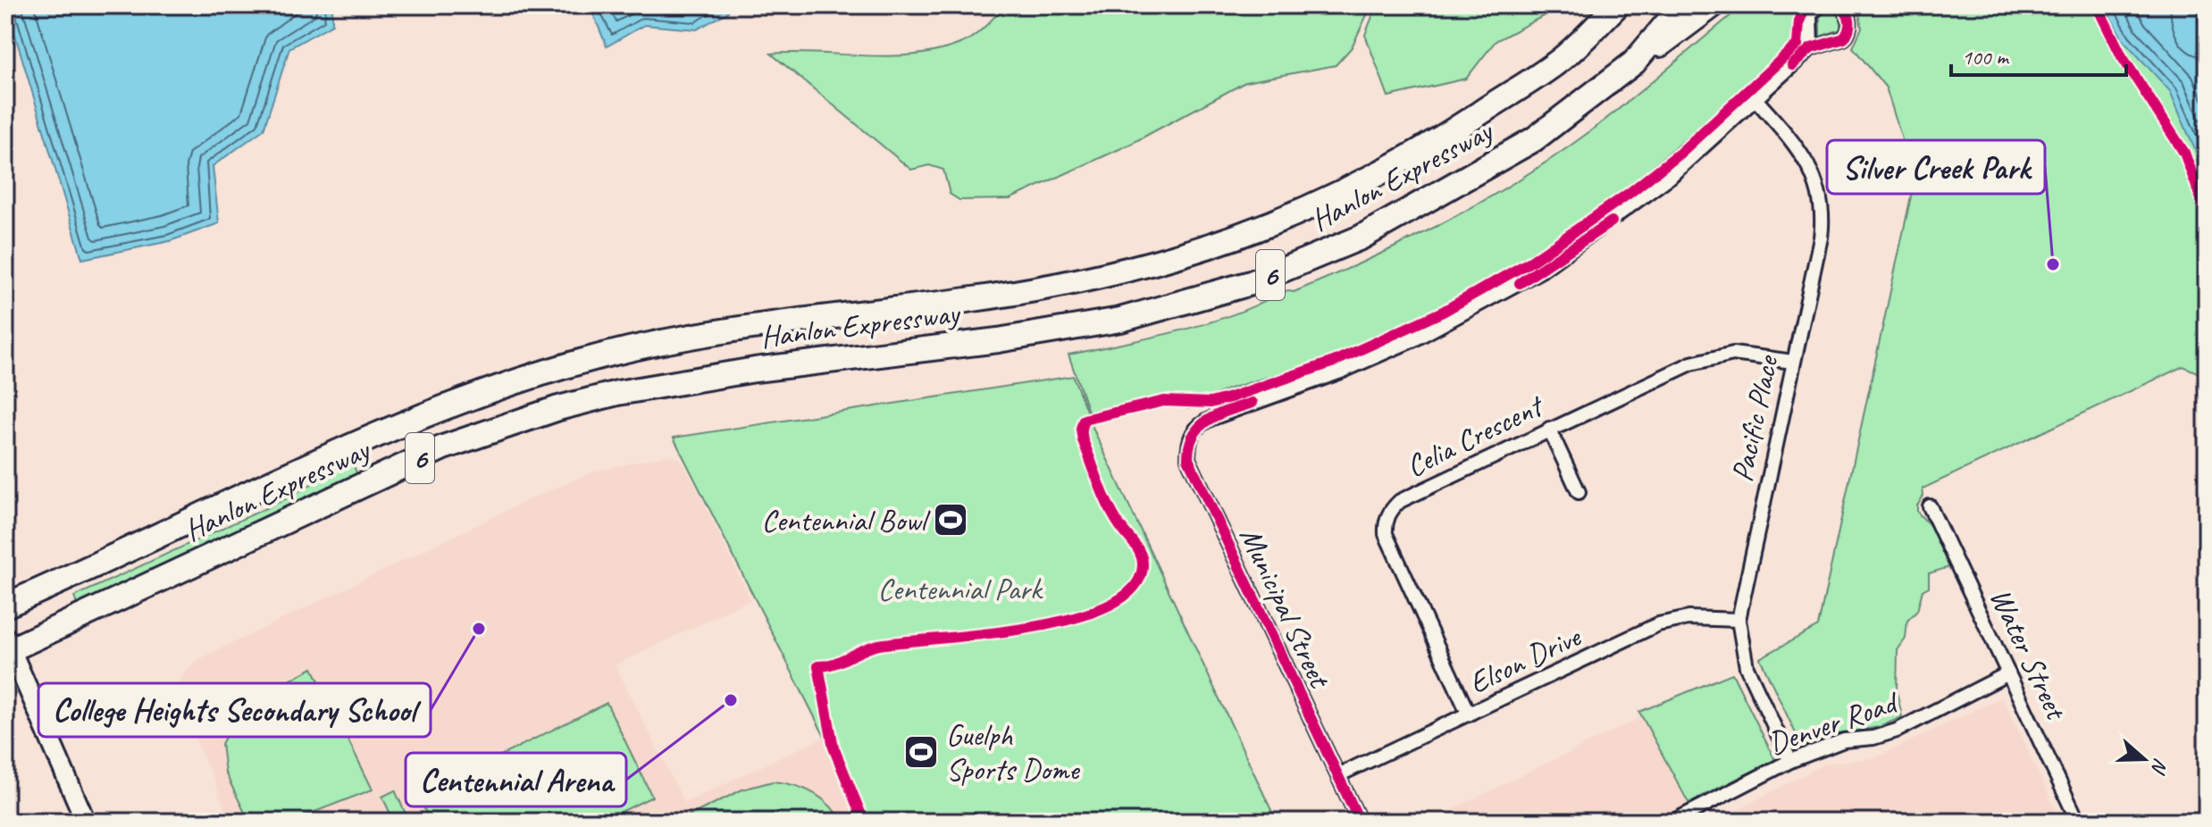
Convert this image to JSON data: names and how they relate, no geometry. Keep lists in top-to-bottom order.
{
  "streets": {
    "highway": ["Hanlon Expressway", "6"],
    "street": [
      "Pacific Place",
      "Celia Crescent",
      "Municipal Street",
      "Water Street",
      "Elson Drive",
      "Denver Road"
    ]
  },
  "crossings": [
    ["Pacific Place", "Celia Crescent"],
    ["Pacific Place", "Municipal Street"],
    ["Pacific Place", "Elson Drive"],
    ["Pacific Place", "Denver Road"],
    ["Celia Crescent", "Elson Drive"],
    ["Municipal Street", "Elson Drive"],
    ["Water Street", "Denver Road"]
  ],
  "parks": ["Centennial Park"],
  "places": {
    "other": ["Silver Creek Park", "College Heights Secondary School", "Centennial Arena"],
    "sports": ["Centennial Bowl", "Guelph Sports Dome"]
  },
  "scale_bar": "100 m",
  "north": "right"
}
